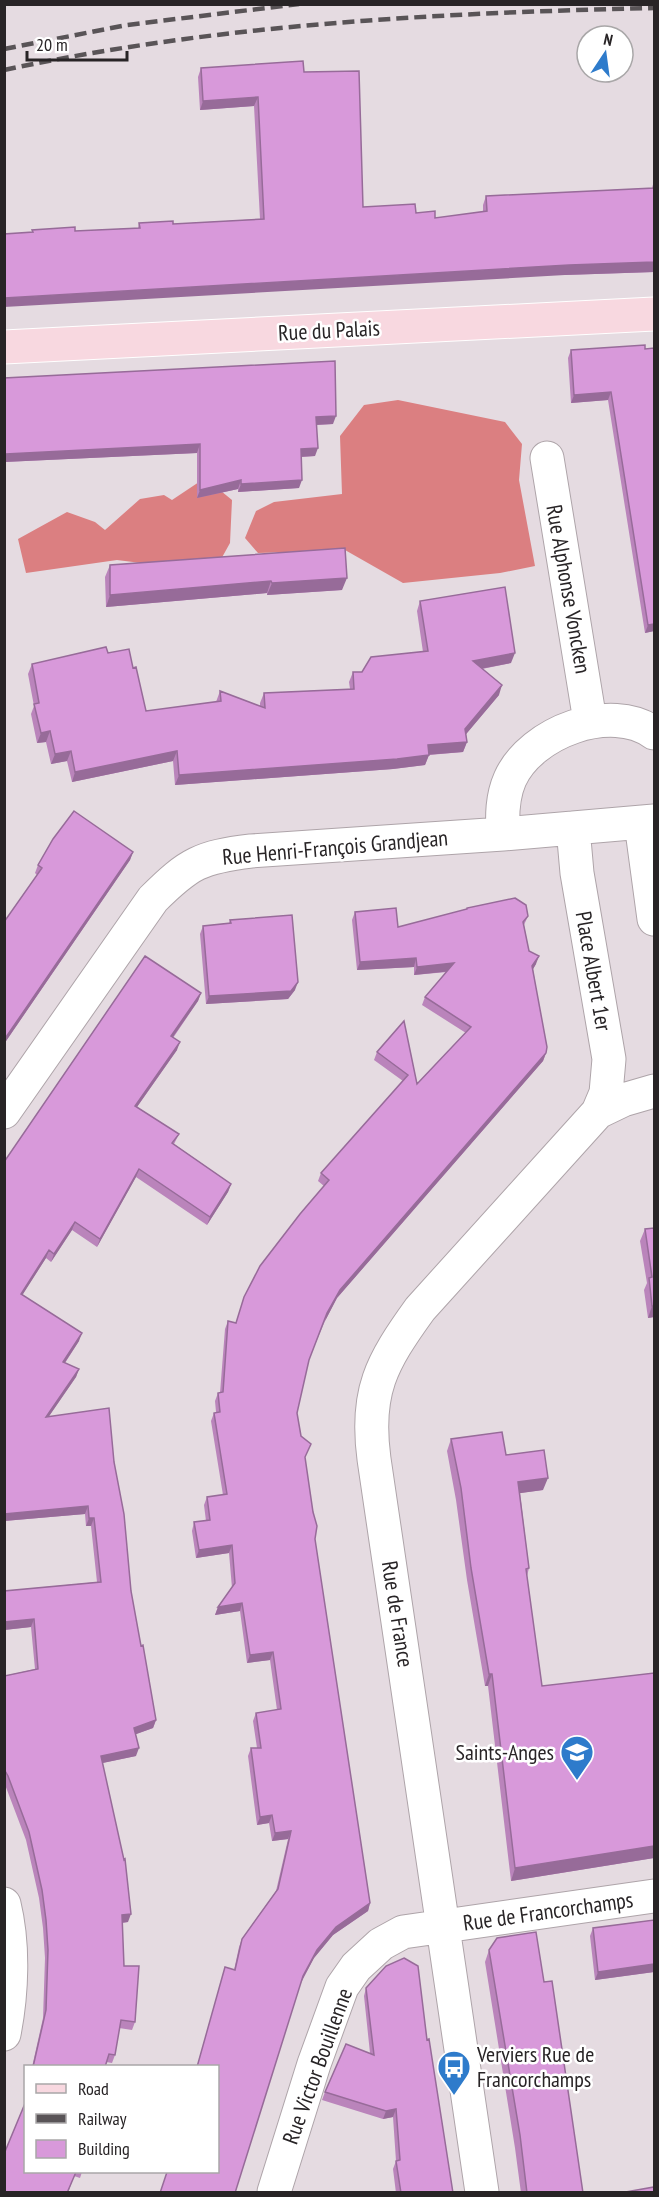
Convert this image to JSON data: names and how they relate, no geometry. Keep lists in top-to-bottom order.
{
  "streets": {
    "main road": ["Rue du Palais"],
    "street": [
      "Rue Alphonse Voncken",
      "Rue Henri-François Grandjean",
      "Place Albert 1er",
      "Rue de France",
      "Rue de Francorchamps",
      "Rue Victor Bouillenne"
    ]
  },
  "crossings": [
    ["Place Albert 1er", "Rue de France"],
    ["Rue de France", "Rue de Francorchamps"],
    ["Rue de France", "Rue Victor Bouillenne"],
    ["Rue de Francorchamps", "Rue Victor Bouillenne"]
  ],
  "places": {
    "school or university": ["Saints-Anges"],
    "bus stop": ["Verviers Rue de Francorchamps"]
  },
  "legend": ["Road", "Railway", "Building"],
  "scale_bar": "20 m",
  "north": "top"
}
